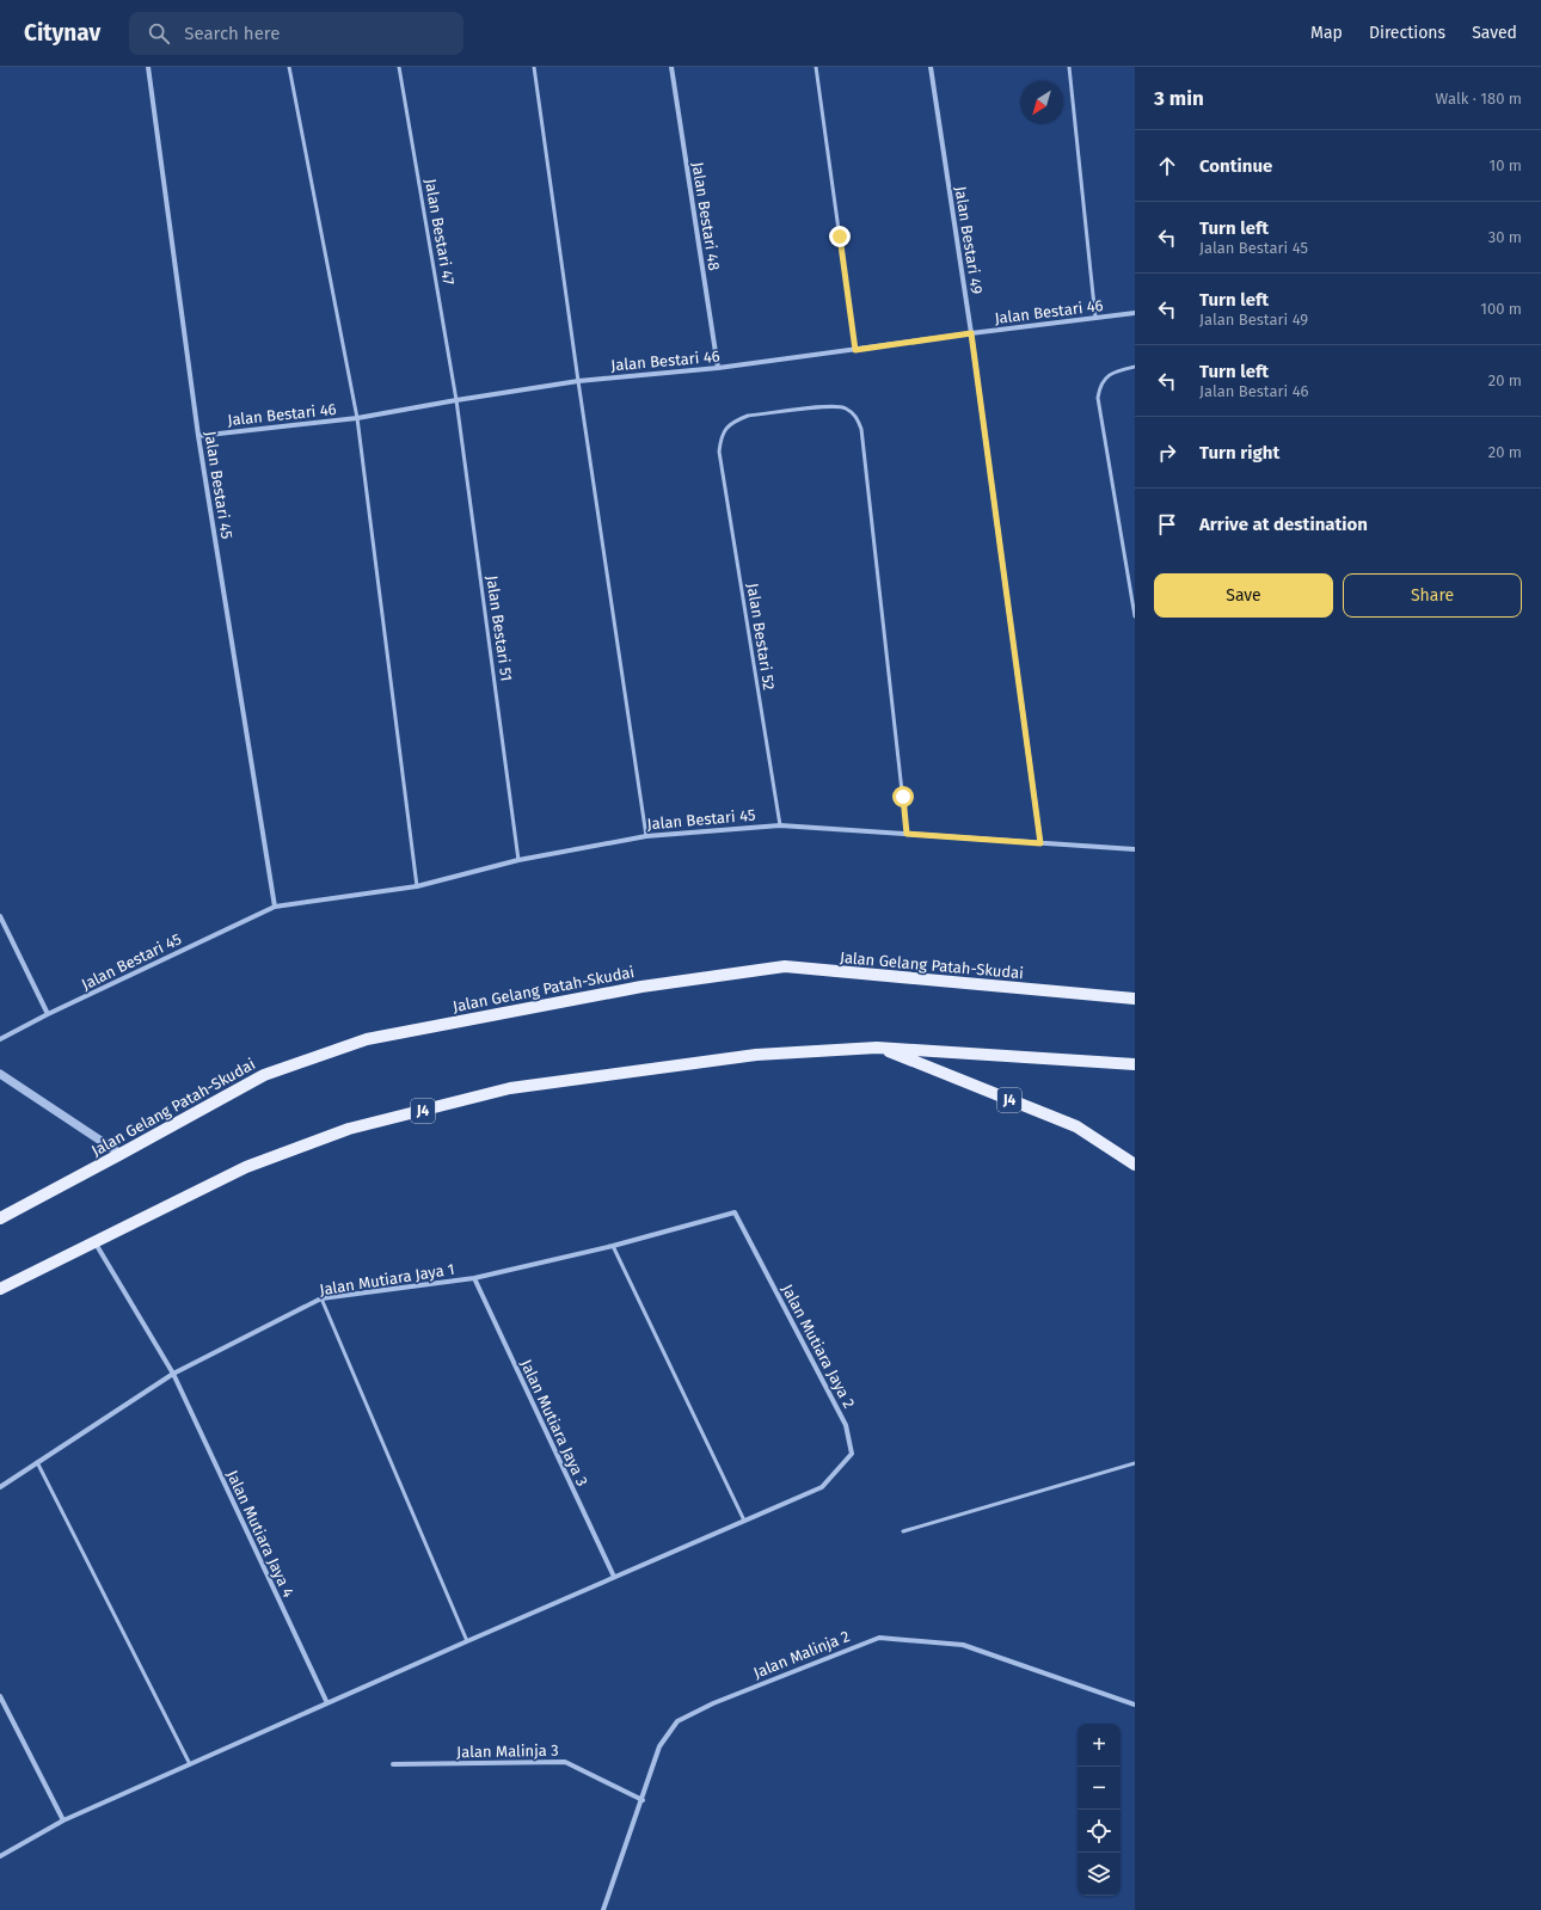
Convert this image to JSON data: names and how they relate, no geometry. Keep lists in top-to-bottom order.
{
  "streets": {
    "main road": ["Jalan Gelang Patah-Skudai", "J4"],
    "street": [
      "Jalan Bestari 48",
      "Jalan Bestari 49",
      "Jalan Bestari 46",
      "Jalan Bestari 45",
      "Jalan Mutiara Jaya 1",
      "Jalan Mutiara Jaya 2",
      "Jalan Mutiara Jaya 3",
      "Jalan Mutiara Jaya 4",
      "Jalan Malinja 2",
      "Jalan Malinja 3"
    ],
    "lane": ["Jalan Bestari 47", "Jalan Bestari 51", "Jalan Bestari 52"]
  },
  "crossings": [
    ["Jalan Bestari 48", "Jalan Bestari 46"],
    ["Jalan Bestari 47", "Jalan Bestari 46"],
    ["Jalan Bestari 47", "Jalan Bestari 51"],
    ["Jalan Bestari 49", "Jalan Bestari 46"],
    ["Jalan Bestari 49", "Jalan Bestari 45"],
    ["Jalan Bestari 46", "Jalan Bestari 45"],
    ["Jalan Bestari 46", "Jalan Bestari 51"],
    ["Jalan Bestari 45", "Jalan Bestari 51"],
    ["Jalan Bestari 45", "Jalan Bestari 52"],
    ["J4", "Jalan Mutiara Jaya 4"],
    ["Jalan Mutiara Jaya 1", "Jalan Mutiara Jaya 2"],
    ["Jalan Mutiara Jaya 1", "Jalan Mutiara Jaya 3"],
    ["Jalan Mutiara Jaya 1", "Jalan Mutiara Jaya 4"],
    ["Jalan Malinja 2", "Jalan Malinja 3"]
  ],
  "north": "bottom left",
  "page": {
    "header": "Citynav",
    "search": "Search here",
    "nav": ["Map", "Directions", "Saved"],
    "heading": ["3 min", "Walk · 180 m"],
    "list": [
      ["Continue", "10 m"],
      ["Turn left", "Jalan Bestari 45", "30 m"],
      ["Turn left", "Jalan Bestari 49", "100 m"],
      ["Turn left", "Jalan Bestari 46", "20 m"],
      ["Turn right", "20 m"],
      "Arrive at destination"
    ],
    "buttons": ["Save", "Share"],
    "map_buttons": ["+", "−"]
  }
}
